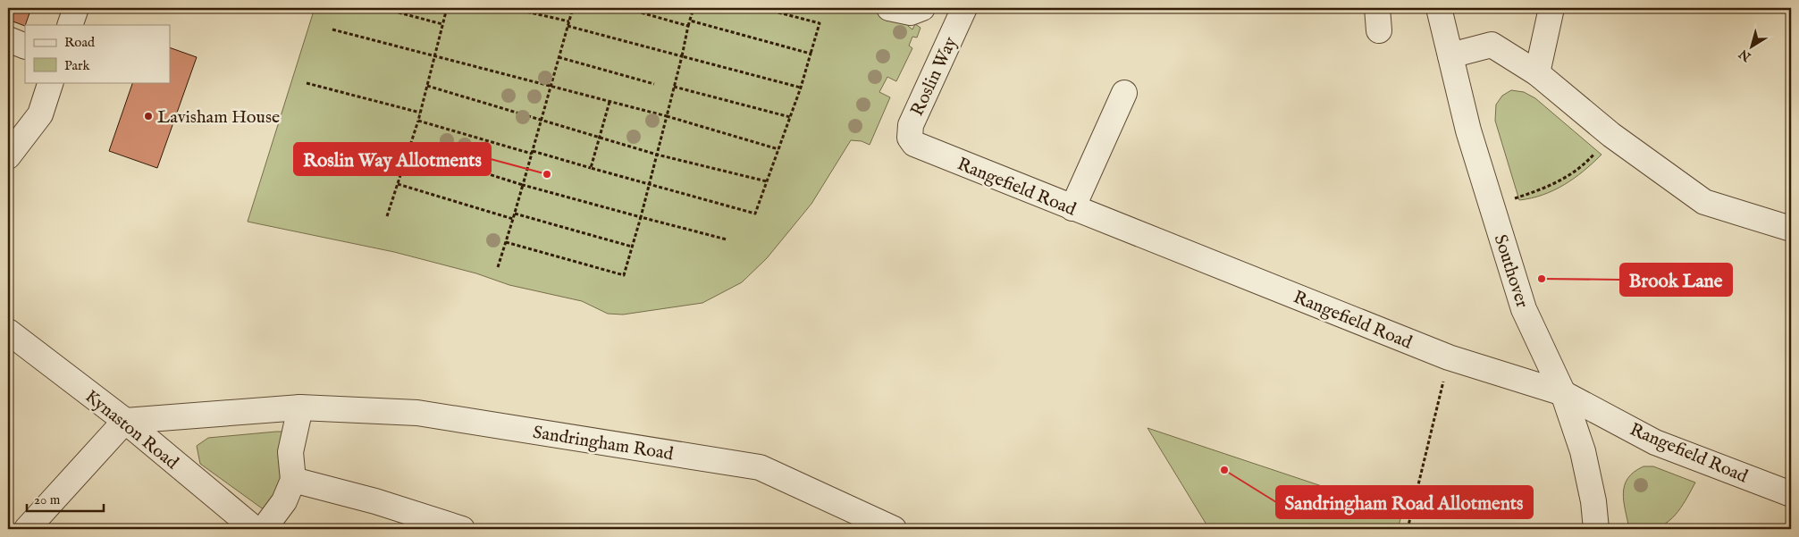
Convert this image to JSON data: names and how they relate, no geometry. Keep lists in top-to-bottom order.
{
  "streets": {
    "street": [
      "Roslin Way",
      "Rangefield Road",
      "Southover",
      "Kynaston Road",
      "Sandringham Road"
    ]
  },
  "crossings": [
    ["Roslin Way", "Rangefield Road"],
    ["Rangefield Road", "Southover"],
    ["Kynaston Road", "Sandringham Road"]
  ],
  "places": [
    "Lavisham House",
    "Roslin Way Allotments",
    "Brook Lane",
    "Sandringham Road Allotments"
  ],
  "legend": ["Road", "Park"],
  "scale_bar": "20 m",
  "north": "bottom left"
}
